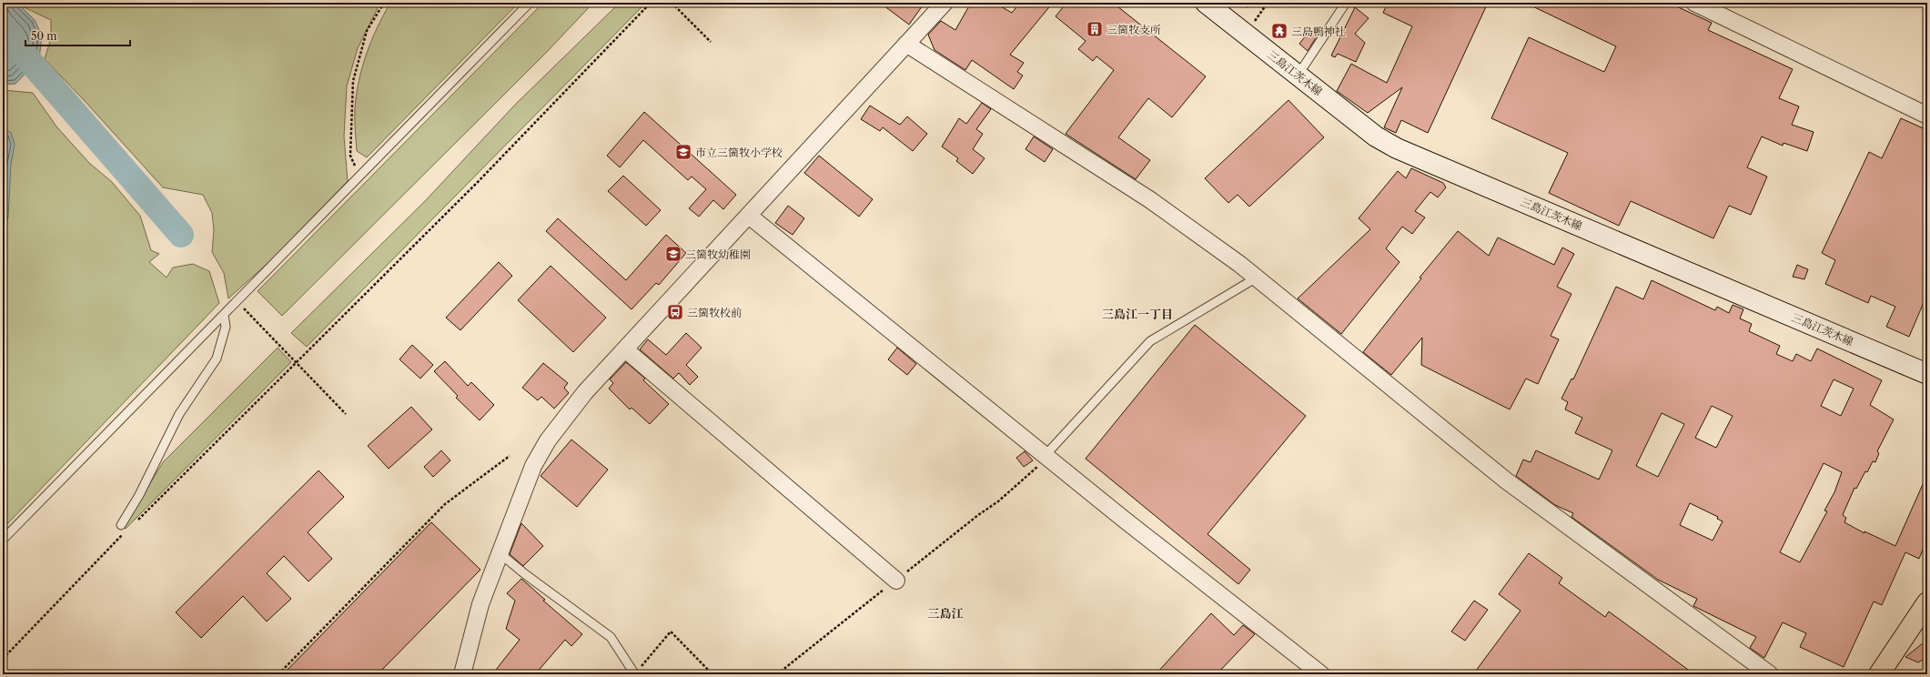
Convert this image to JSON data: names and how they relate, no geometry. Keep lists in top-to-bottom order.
{
  "streets": {
    "main road": ["三島江茨木線"]
  },
  "districts": ["三島江一丁目", "三島江"],
  "places": {
    "building": ["三箇牧支所"],
    "temple": ["三島鴨神社"],
    "school or university": ["市立三箇牧小学校", "三箇牧幼稚園"],
    "bus stop": ["三箇牧校前"]
  },
  "scale_bar": "50 m"
}
